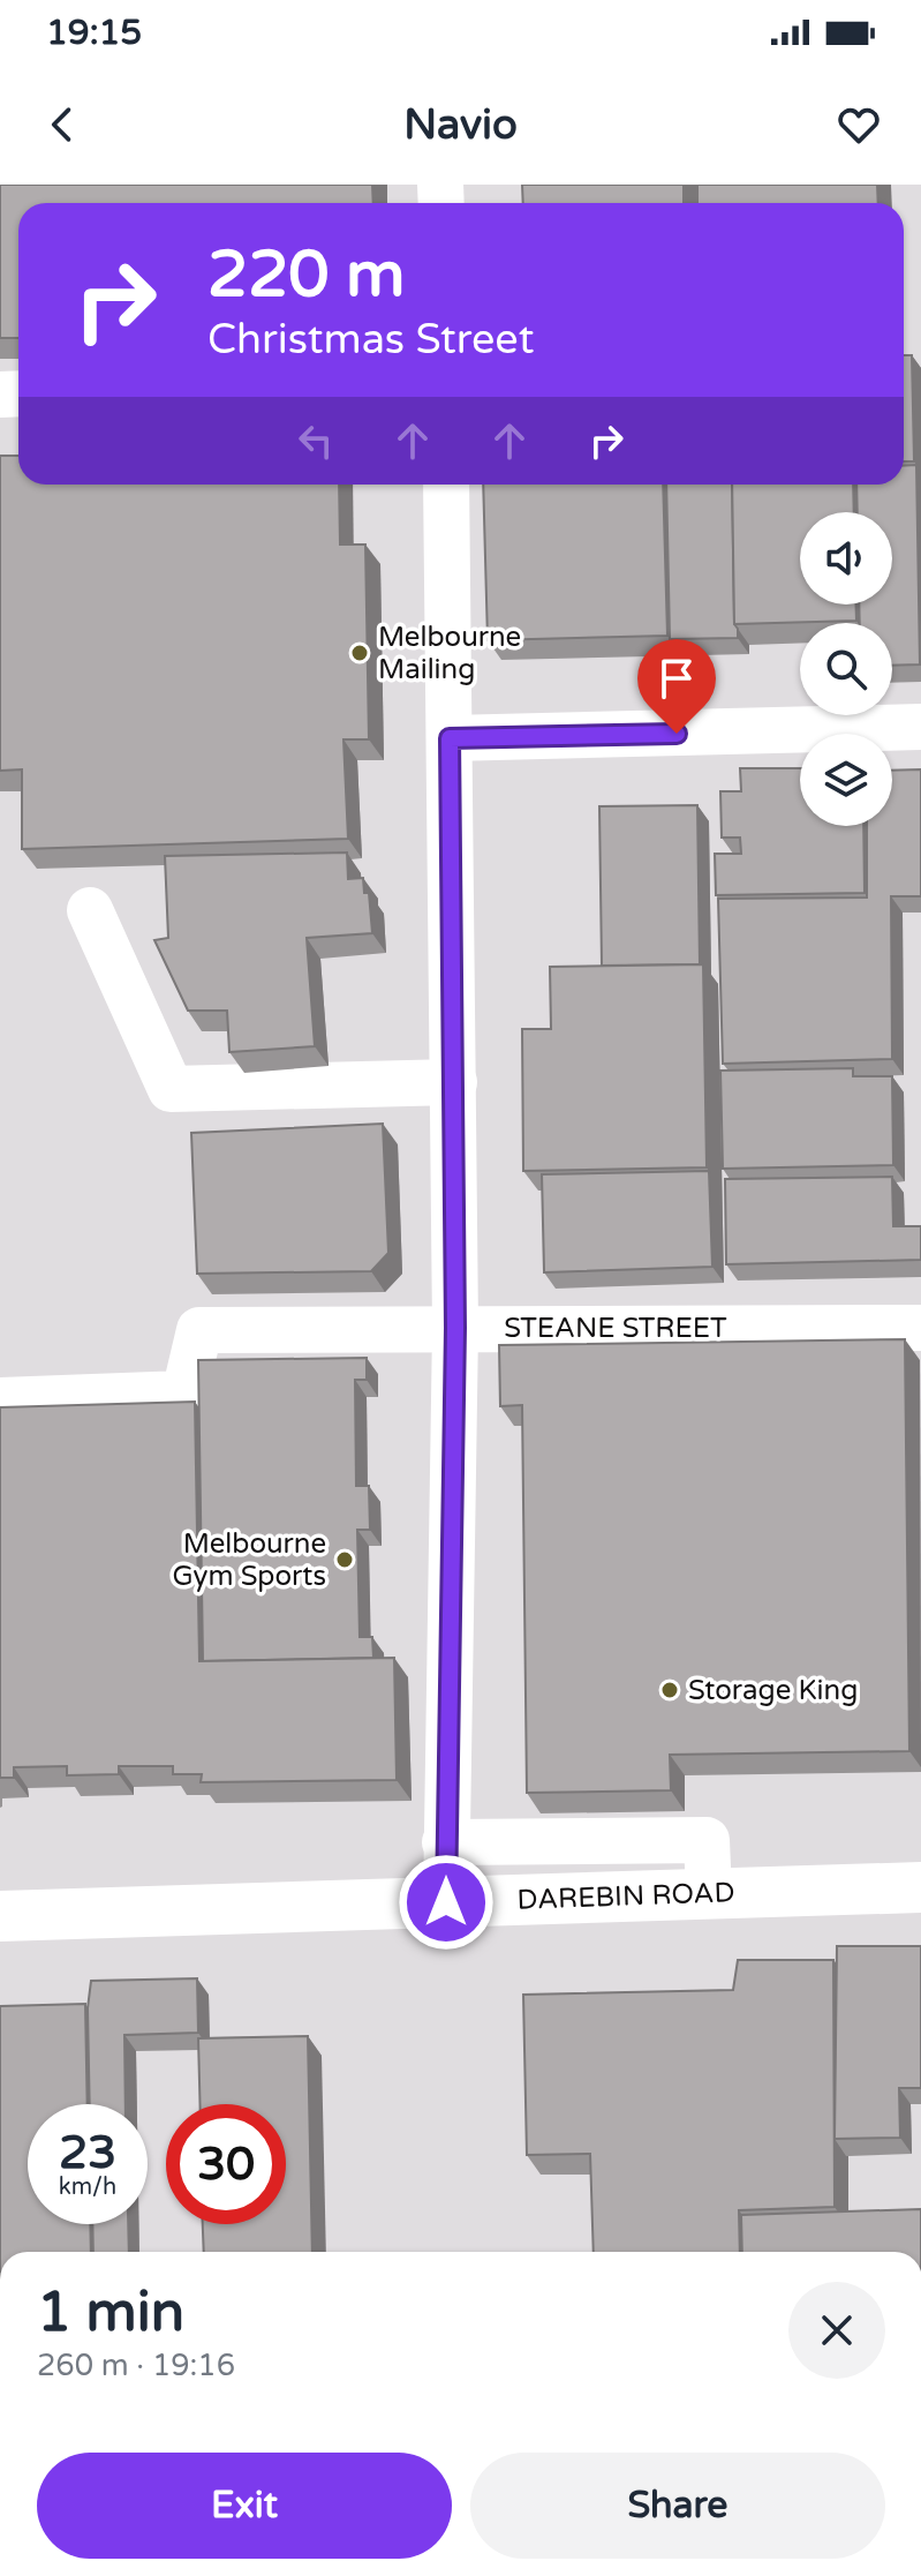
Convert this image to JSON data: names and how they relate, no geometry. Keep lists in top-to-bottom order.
{
  "streets": {
    "main road": ["DAREBIN ROAD"],
    "street": ["STEANE STREET"]
  },
  "places": ["Melbourne Mailing", "Melbourne Gym Sports", "Storage King"],
  "page": {
    "status": "19:15",
    "header": "Navio",
    "turn": ["220 m", "Christmas Street"],
    "speed": "23 km/h",
    "limit": "30",
    "heading": ["1 min", "260 m · 19:16"],
    "buttons": ["Exit", "Share"]
  }
}
